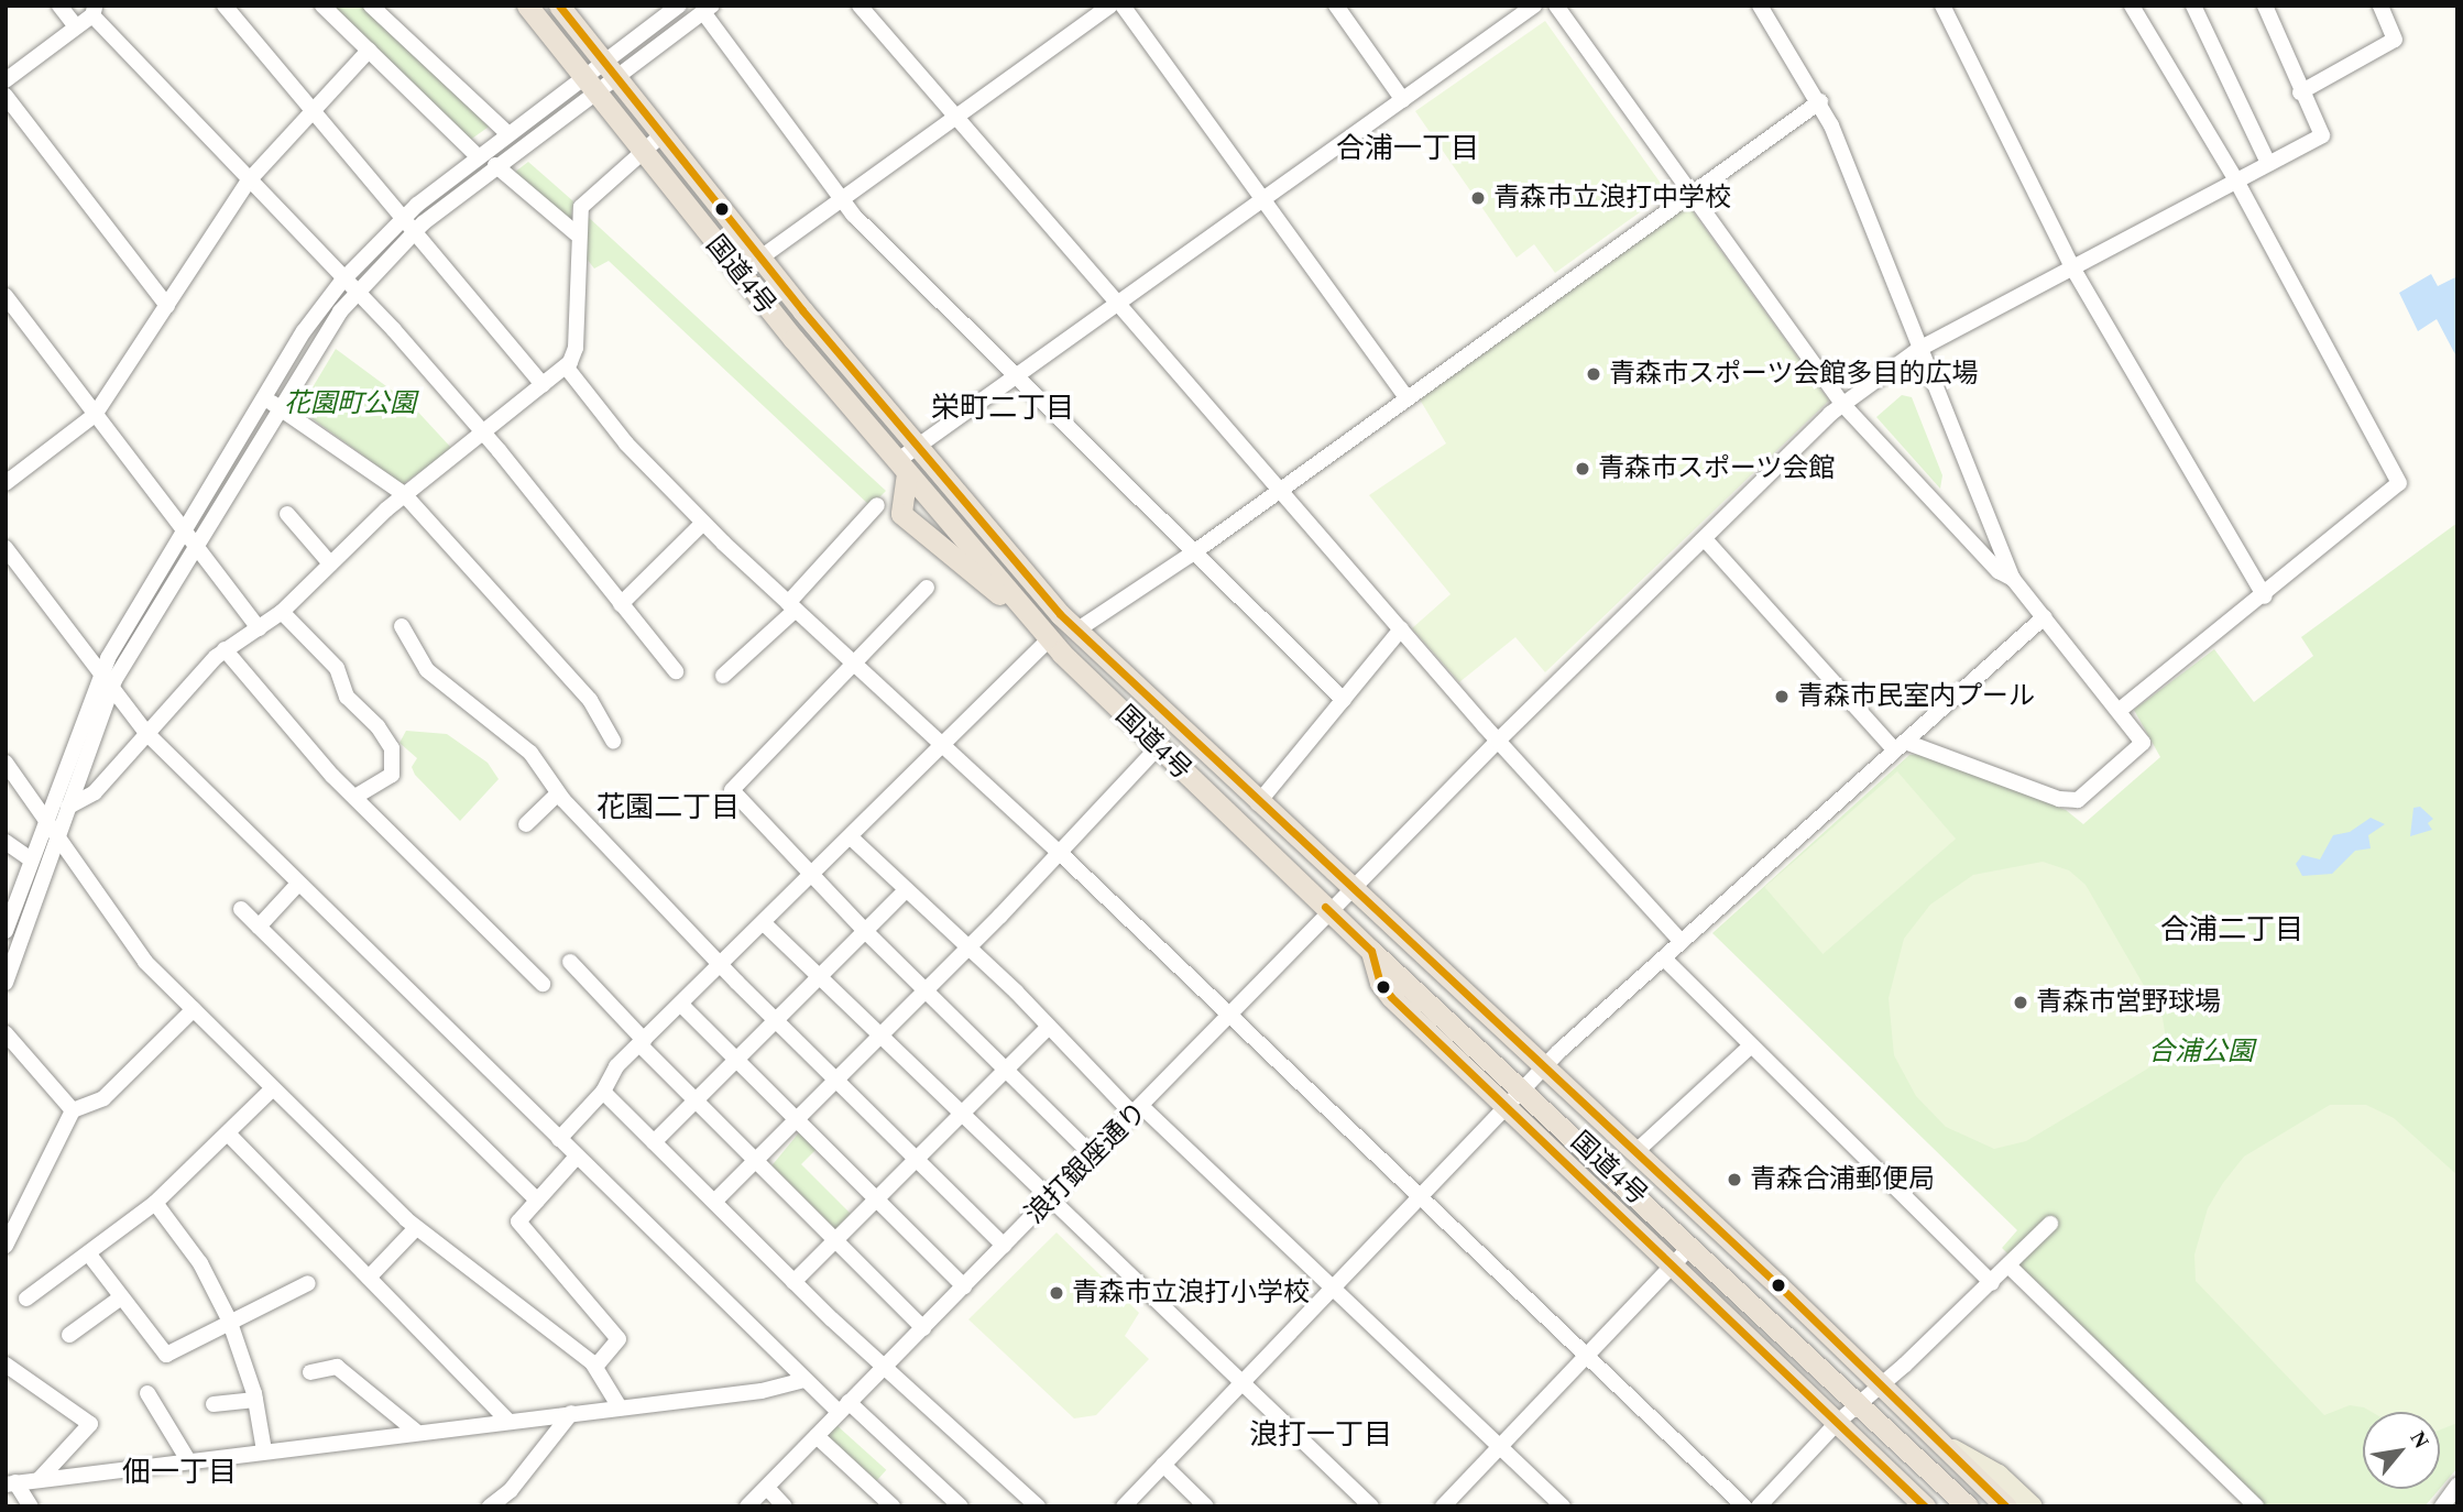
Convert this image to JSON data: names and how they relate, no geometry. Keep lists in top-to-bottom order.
{
  "streets": {
    "highway": ["国道4号"],
    "street": ["浪打銀座通り"]
  },
  "crossings": [
    ["国道4号", "浪打銀座通り"]
  ],
  "districts": [
    "合浦一丁目",
    "栄町二丁目",
    "花園二丁目",
    "合浦二丁目",
    "浪打一丁目",
    "佃一丁目"
  ],
  "parks": ["花園町公園", "合浦公園"],
  "places": [
    "青森市立浪打中学校",
    "青森市スポーツ会館多目的広場",
    "青森市スポーツ会館",
    "青森市民室内プール",
    "青森市営野球場",
    "青森合浦郵便局",
    "青森市立浪打小学校"
  ],
  "north": "top right"
}
